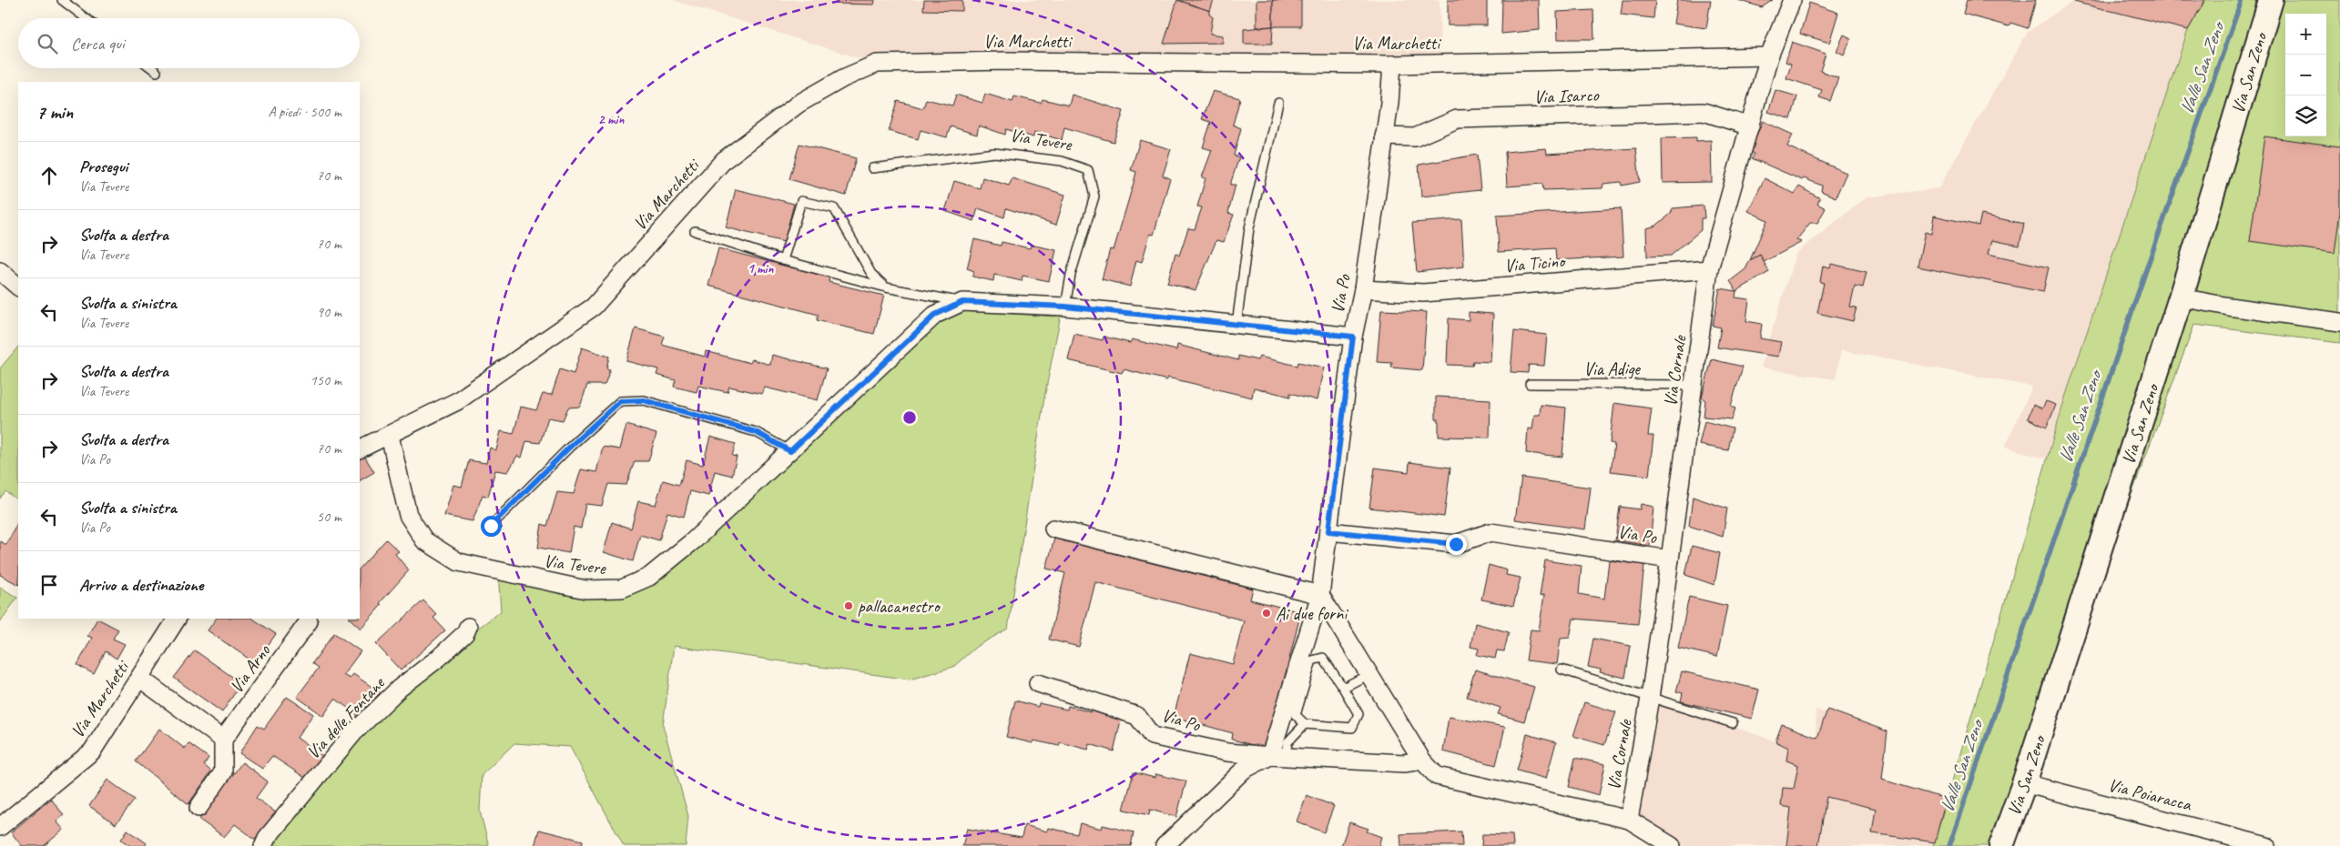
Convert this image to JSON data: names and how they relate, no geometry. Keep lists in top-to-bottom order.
{
  "streets": {
    "street": [
      "Via Marchetti",
      "Via San Zeno",
      "Via Isarco",
      "Via Tevere",
      "Via Ticino",
      "Via Po",
      "Via Cornale",
      "Via Arno",
      "Via delle Fontane",
      "Via Poiaracca"
    ],
    "lane": ["Via Adige"]
  },
  "crossings": [
    ["Via Marchetti", "Via Tevere"],
    ["Via Marchetti", "Via Po"],
    ["Via Marchetti", "Via Cornale"],
    ["Via San Zeno", "Via Poiaracca"],
    ["Via Isarco", "Via Po"],
    ["Via Isarco", "Via Cornale"],
    ["Via Tevere", "Via Po"],
    ["Via Ticino", "Via Po"],
    ["Via Ticino", "Via Cornale"],
    ["Via Po", "Via Cornale"],
    ["Via Adige", "Via Cornale"]
  ],
  "water": ["Valle San Zeno"],
  "places": ["pallacanestro", "Ai due forni"],
  "page": {
    "map_buttons": ["+", "−"],
    "search": "Cerca qui",
    "heading": ["7 min", "A piedi · 500 m"],
    "list": [
      ["Prosegui", "Via Tevere", "70 m"],
      ["Svolta a destra", "Via Tevere", "70 m"],
      ["Svolta a sinistra", "Via Tevere", "90 m"],
      ["Svolta a destra", "Via Tevere", "150 m"],
      ["Svolta a destra", "Via Po", "70 m"],
      ["Svolta a sinistra", "Via Po", "50 m"],
      "Arrivo a destinazione"
    ]
  },
  "rings": ["2 min", "1 min"]
}
